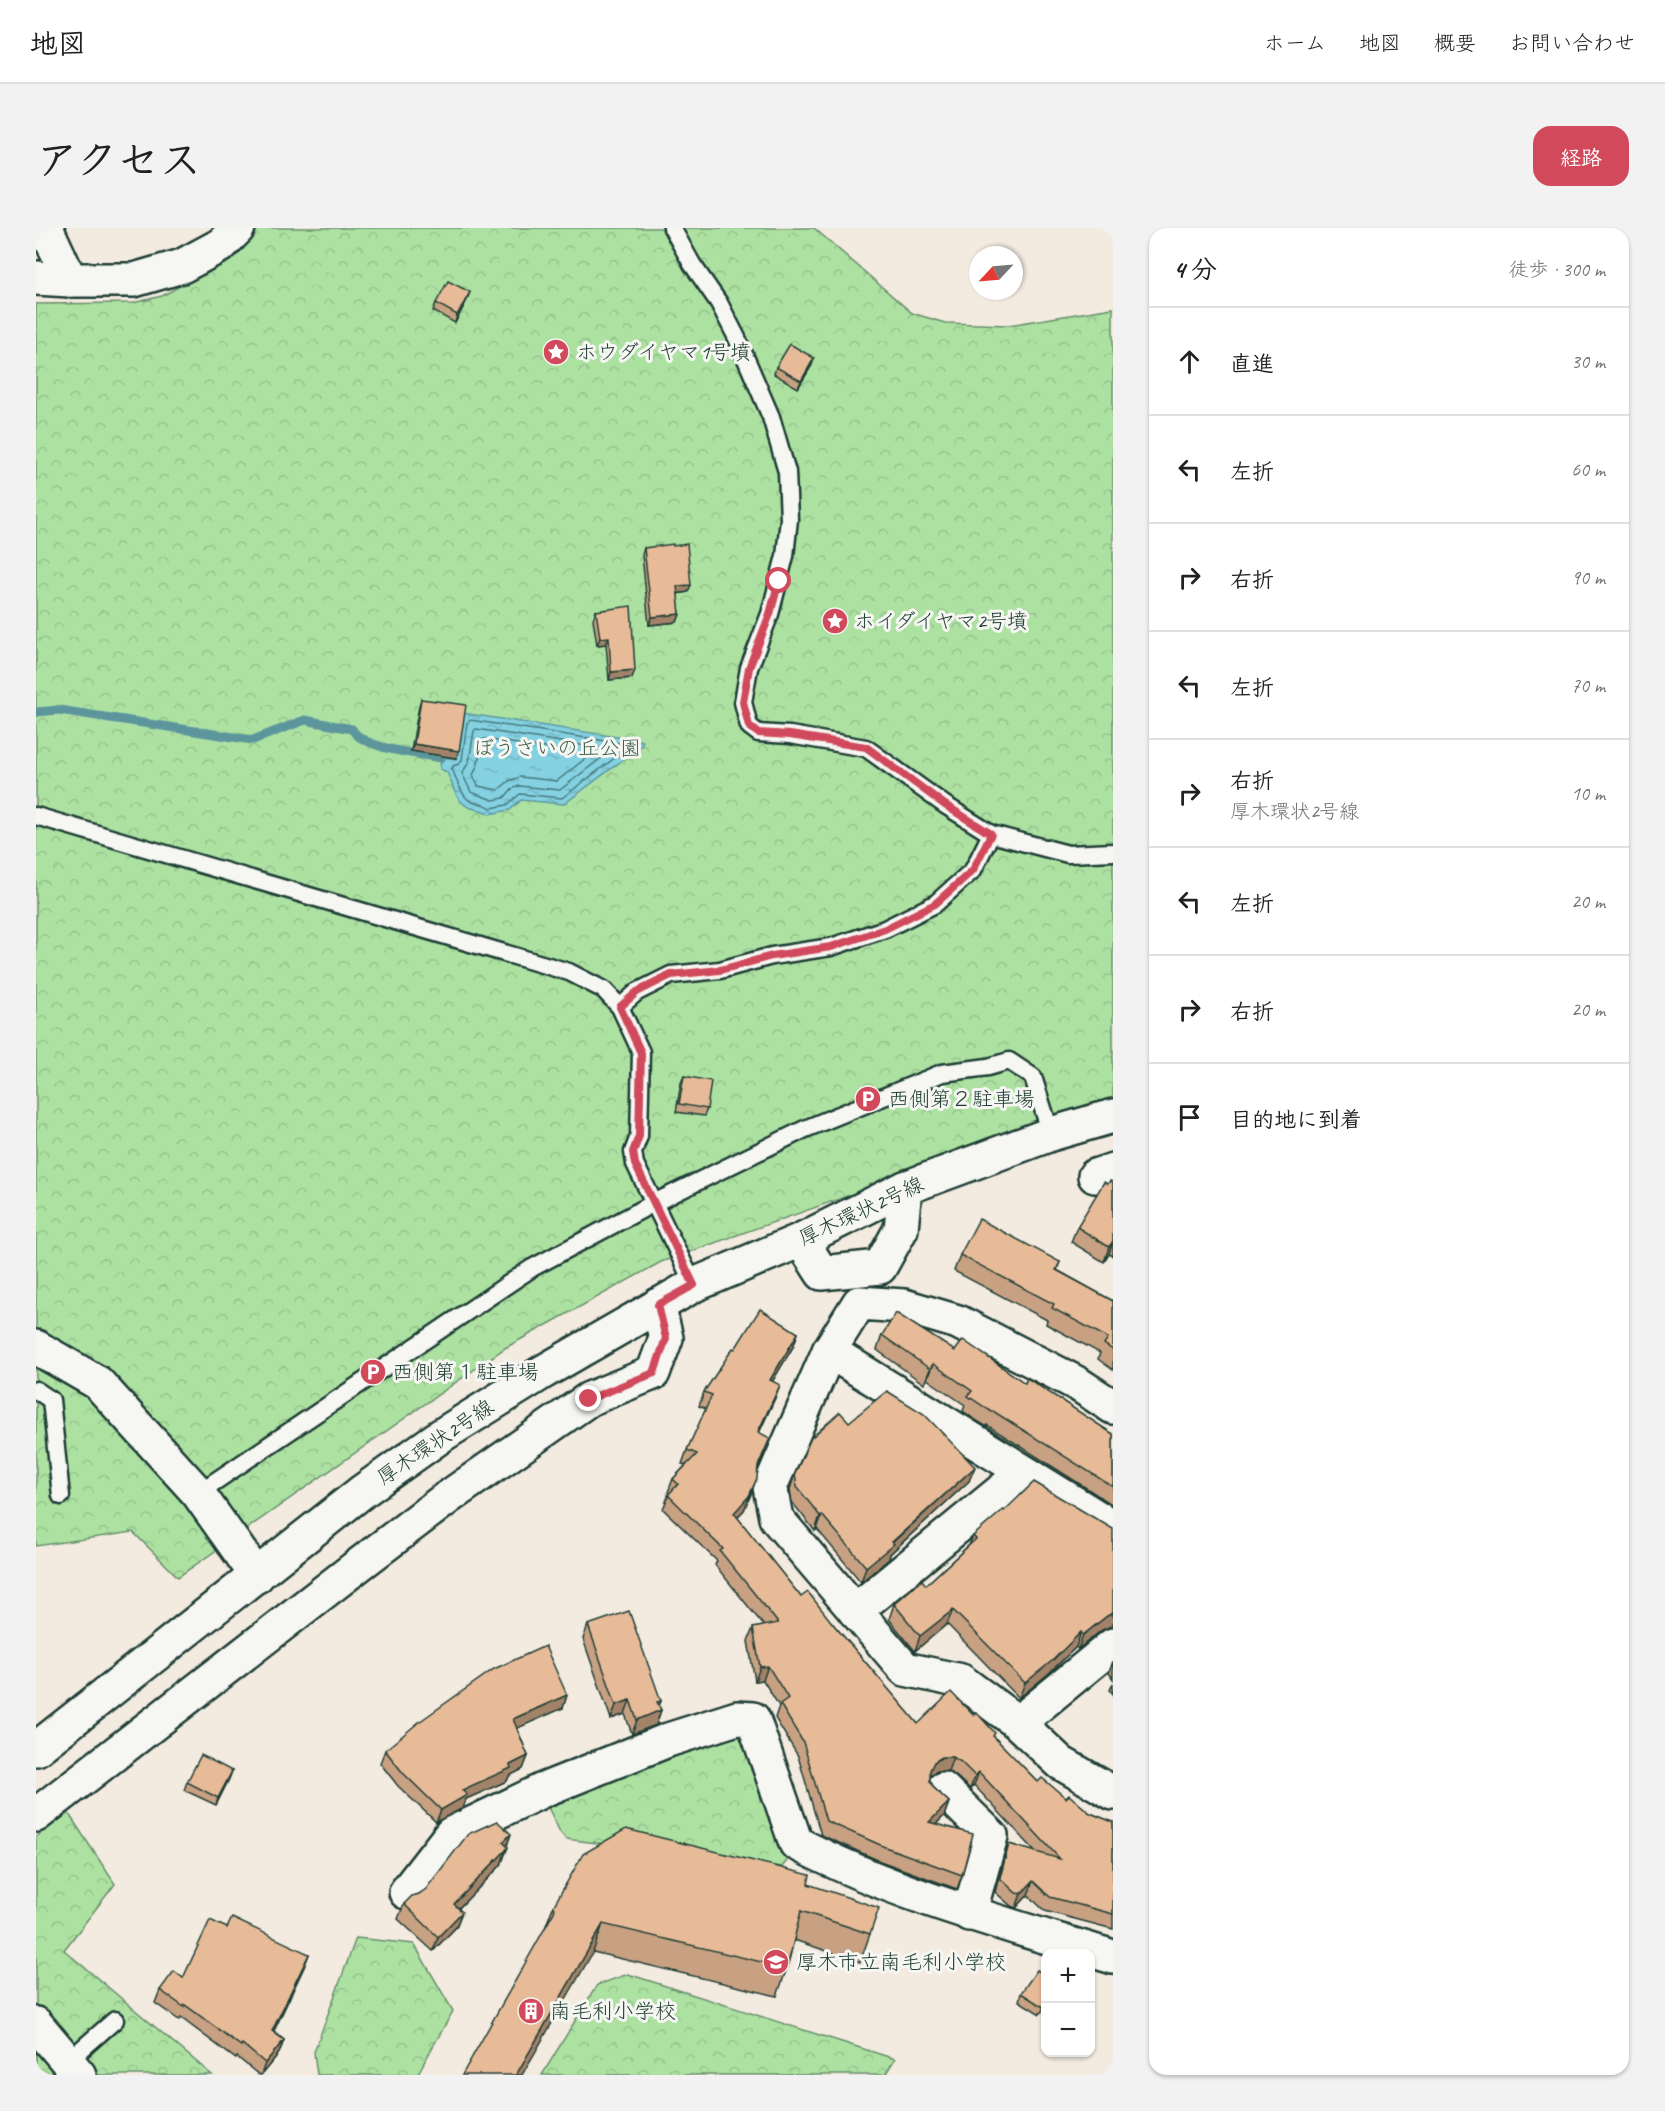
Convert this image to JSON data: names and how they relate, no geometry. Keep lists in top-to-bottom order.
{
  "streets": {
    "street": ["厚木環状2号線"]
  },
  "parks": ["ぼうさいの丘公園"],
  "places": {
    "place": ["ホウダイヤマ1号墳", "ホイダイヤマ2号墳"],
    "parking": ["西側第２駐車場", "西側第１駐車場"],
    "school or university": ["厚木市立南毛利小学校"],
    "building": ["南毛利小学校"]
  },
  "north": "bottom left",
  "page": {
    "header": "地図",
    "nav": [
      "ホーム",
      "地図",
      "概要",
      "お問い合わせ"
    ],
    "title": "アクセス",
    "buttons": "経路",
    "heading": ["4 分", "徒歩 · 300 m"],
    "list": [
      ["直進", "30 m"],
      ["左折", "60 m"],
      ["右折", "90 m"],
      ["左折", "70 m"],
      ["右折", "厚木環状2号線", "10 m"],
      ["左折", "20 m"],
      ["右折", "20 m"],
      "目的地に到着"
    ],
    "map_buttons": ["+", "−"]
  }
}
